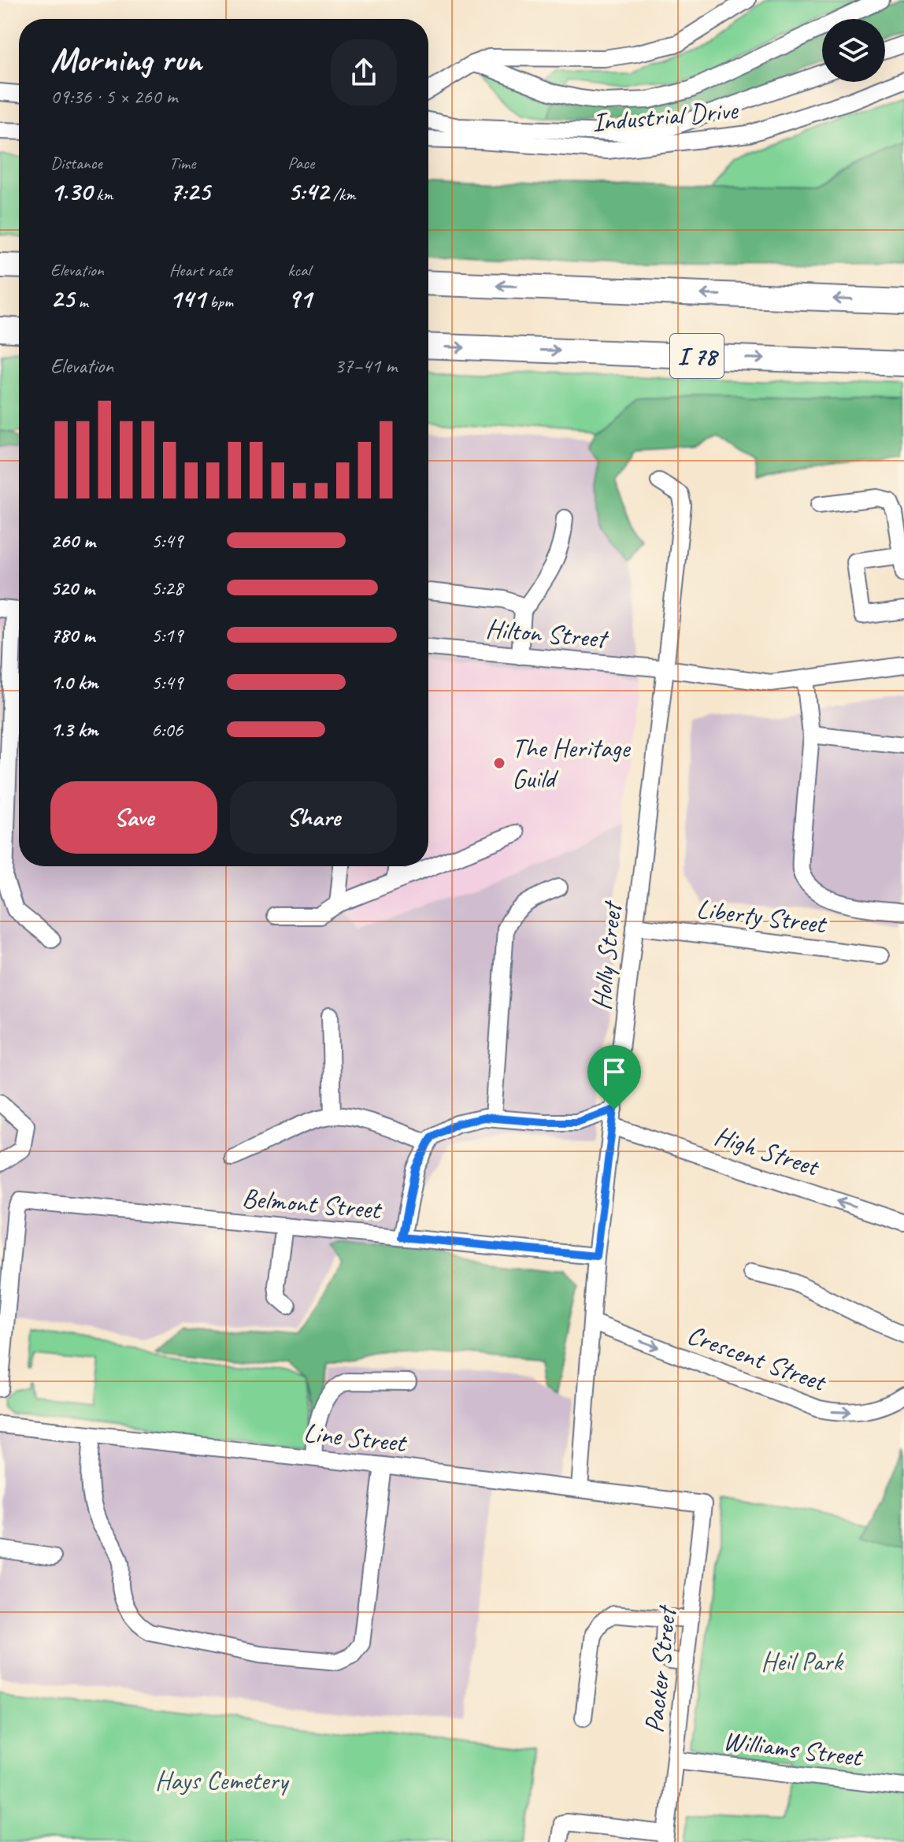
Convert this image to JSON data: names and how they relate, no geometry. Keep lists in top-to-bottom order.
{
  "streets": {
    "highway": ["I 78"],
    "street": [
      "Industrial Drive",
      "Hilton Street",
      "Liberty Street",
      "Holly Street",
      "High Street",
      "Belmont Street",
      "Crescent Street",
      "Line Street",
      "Packer Street",
      "Williams Street"
    ]
  },
  "crossings": [
    ["Hilton Street", "Holly Street"],
    ["Liberty Street", "Holly Street"],
    ["Holly Street", "High Street"],
    ["Holly Street", "Belmont Street"],
    ["Holly Street", "Crescent Street"],
    ["Holly Street", "Line Street"],
    ["Line Street", "Packer Street"],
    ["Packer Street", "Williams Street"]
  ],
  "parks": ["Heil Park", "Hays Cemetery"],
  "places": ["The Heritage Guild"],
  "page": {
    "heading": ["Morning run", "09:36 · 5 × 260 m"],
    "stats": [
      ["Distance", "1.30 km"],
      ["Time", "7:25"],
      ["Pace", "5:42 /km"],
      ["Elevation", "25 m"],
      ["Heart rate", "141 bpm"],
      ["kcal", "91"]
    ],
    "chart": ["Elevation", "37–41 m"],
    "list": [
      {
        "name": "260 m",
        "note": "5:49"
      },
      {
        "name": "520 m",
        "note": "5:28"
      },
      {
        "name": "780 m",
        "note": "5:19"
      },
      {
        "name": "1.0 km",
        "note": "5:49"
      },
      {
        "name": "1.3 km",
        "note": "6:06"
      }
    ],
    "buttons": ["Save", "Share"]
  }
}
